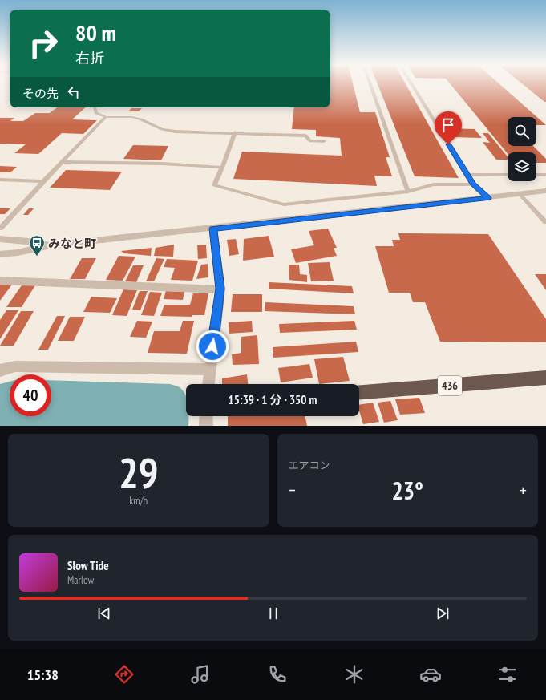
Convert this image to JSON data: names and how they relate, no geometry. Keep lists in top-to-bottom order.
{
  "streets": {
    "highway": ["436"]
  },
  "places": {
    "bus stop": ["みなと町"]
  },
  "page": {
    "turn": ["80 m", "右折"],
    "then": "その先",
    "limit": "40",
    "trip": "15:39 · 1 分 · 350 m",
    "tile": [
      ["29", "km/h"],
      "エアコン"
    ],
    "heat": ["−", "23°", "+"],
    "song": ["Slow Tide", "Marlow"],
    "tabs": "15:38"
  }
}
